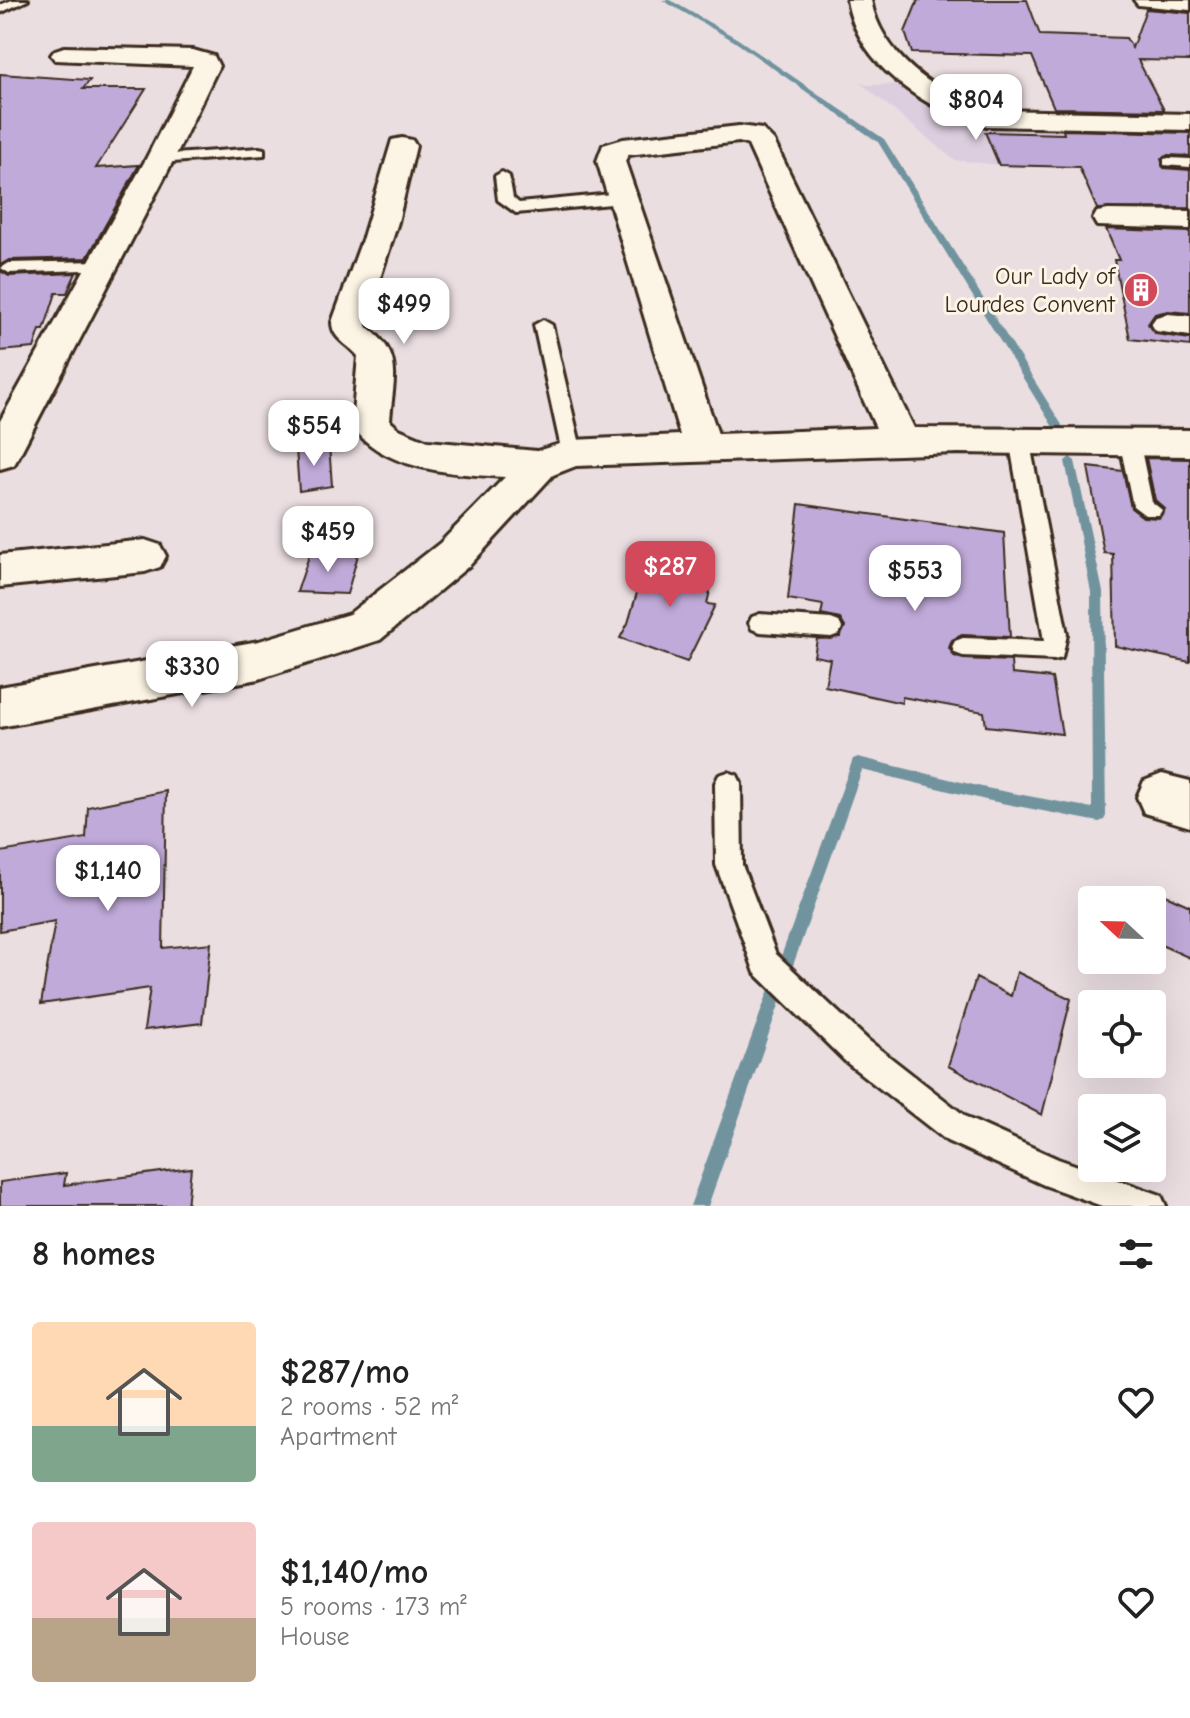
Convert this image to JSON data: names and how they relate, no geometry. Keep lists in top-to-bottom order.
{
  "places": {
    "building": ["Our Lady of Lourdes Convent"]
  },
  "north": "left",
  "page": {
    "price": [
      "$804",
      "$499",
      "$554",
      "$459",
      "$287",
      "$553",
      "$330",
      "$1,140"
    ],
    "heading": "8 homes",
    "list": [
      {
        "name": "$287/mo",
        "note": "2 rooms · 52 m² · Apartment"
      },
      {
        "name": "$1,140/mo",
        "note": "5 rooms · 173 m² · House"
      }
    ]
  }
}
